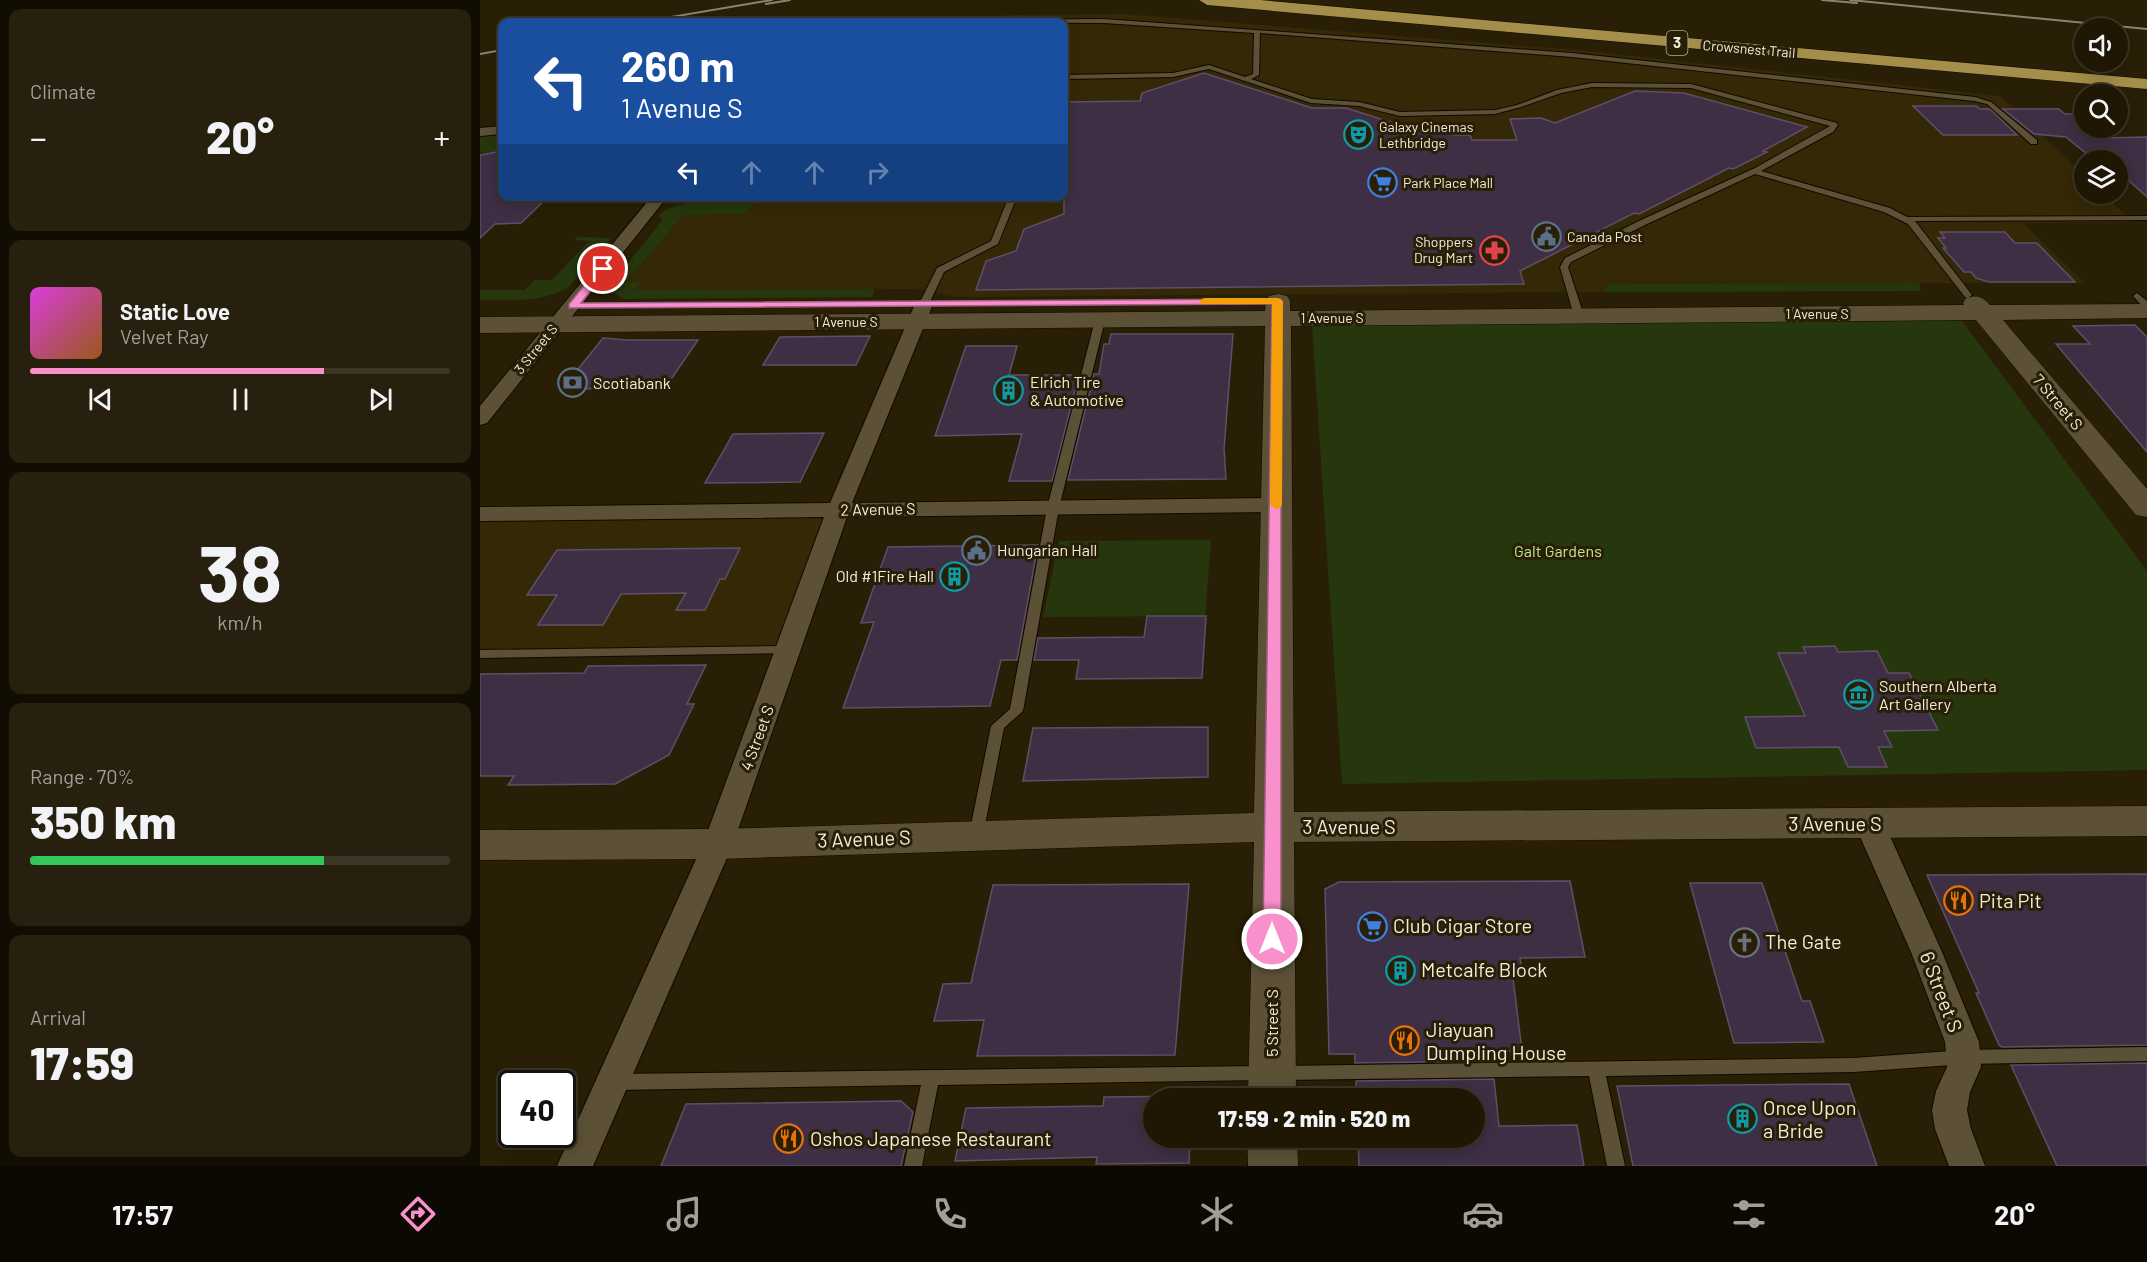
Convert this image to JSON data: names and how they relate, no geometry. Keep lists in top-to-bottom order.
{
  "streets": {
    "highway": ["3", "Crowsnest Trail"],
    "street": [
      "1 Avenue S",
      "3 Street S",
      "7 Street S",
      "2 Avenue S",
      "4 Street S",
      "3 Avenue S",
      "6 Street S",
      "5 Street S"
    ]
  },
  "crossings": [
    ["1 Avenue S", "3 Street S"],
    ["1 Avenue S", "7 Street S"],
    ["1 Avenue S", "4 Street S"],
    ["1 Avenue S", "5 Street S"],
    ["2 Avenue S", "4 Street S"],
    ["2 Avenue S", "5 Street S"],
    ["4 Street S", "3 Avenue S"],
    ["3 Avenue S", "6 Street S"],
    ["3 Avenue S", "5 Street S"]
  ],
  "parks": ["Galt Gardens"],
  "places": {
    "theatre": ["Galaxy Cinemas Lethbridge"],
    "supermarket": ["Park Place Mall", "Club Cigar Store"],
    "public building": ["Canada Post", "Hungarian Hall"],
    "pharmacy": ["Shoppers Drug Mart"],
    "bank": ["Scotiabank"],
    "building": [
      "Elrich Tire & Automotive",
      "Old #1Fire Hall",
      "Metcalfe Block",
      "Once Upon a Bride"
    ],
    "museum": ["Southern Alberta Art Gallery"],
    "restaurant": ["Pita Pit", "Jiayuan Dumpling House", "Oshos Japanese Restaurant"],
    "church": ["The Gate"]
  },
  "page": {
    "tile": [
      "Climate",
      ["38", "km/h"],
      ["Range · 70%", "350 km"],
      ["Arrival", "17:59"]
    ],
    "turn": ["260 m", "1 Avenue S"],
    "heat": ["−", "20°", "+"],
    "song": ["Static Love", "Velvet Ray"],
    "limit": "40",
    "trip": "17:59 · 2 min · 520 m",
    "tabs": ["17:57", "20°"]
  }
}
